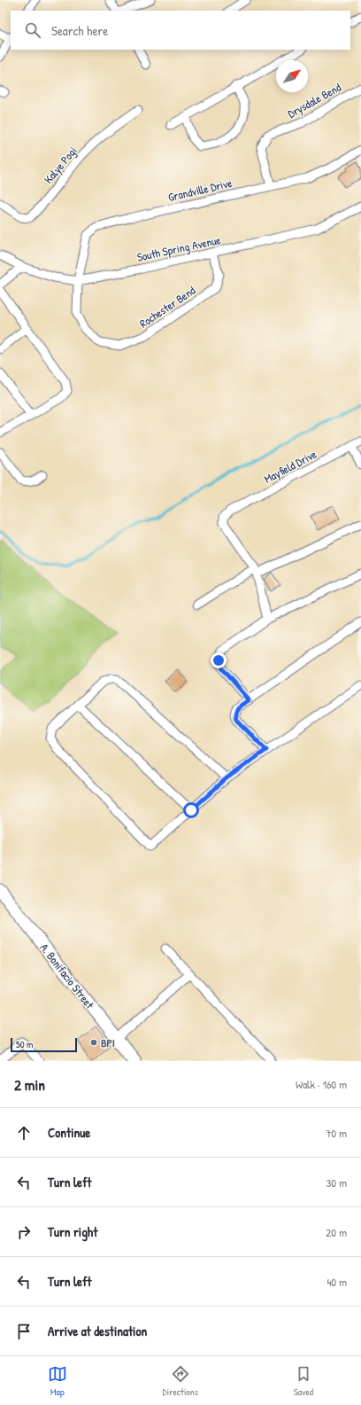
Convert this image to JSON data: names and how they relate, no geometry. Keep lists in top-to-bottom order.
{
  "streets": {
    "main road": ["A. Bonifacio Street"],
    "street": [
      "Drysdale Bend",
      "Kalye Pogi",
      "Grandville Drive",
      "South Spring Avenue",
      "Rochester Bend",
      "Mayfield Drive"
    ]
  },
  "crossings": [
    ["Drysdale Bend", "Grandville Drive"],
    ["Grandville Drive", "South Spring Avenue"],
    ["Grandville Drive", "Rochester Bend"],
    ["South Spring Avenue", "Rochester Bend"]
  ],
  "places": ["BPI"],
  "scale_bar": "50 m",
  "north": "top right",
  "page": {
    "search": "Search here",
    "scale": "50 m",
    "heading": ["2 min", "Walk · 160 m"],
    "list": [
      ["Continue", "70 m"],
      ["Turn left", "30 m"],
      ["Turn right", "20 m"],
      ["Turn left", "40 m"],
      "Arrive at destination"
    ],
    "nav": ["Map", "Directions", "Saved"]
  }
}
